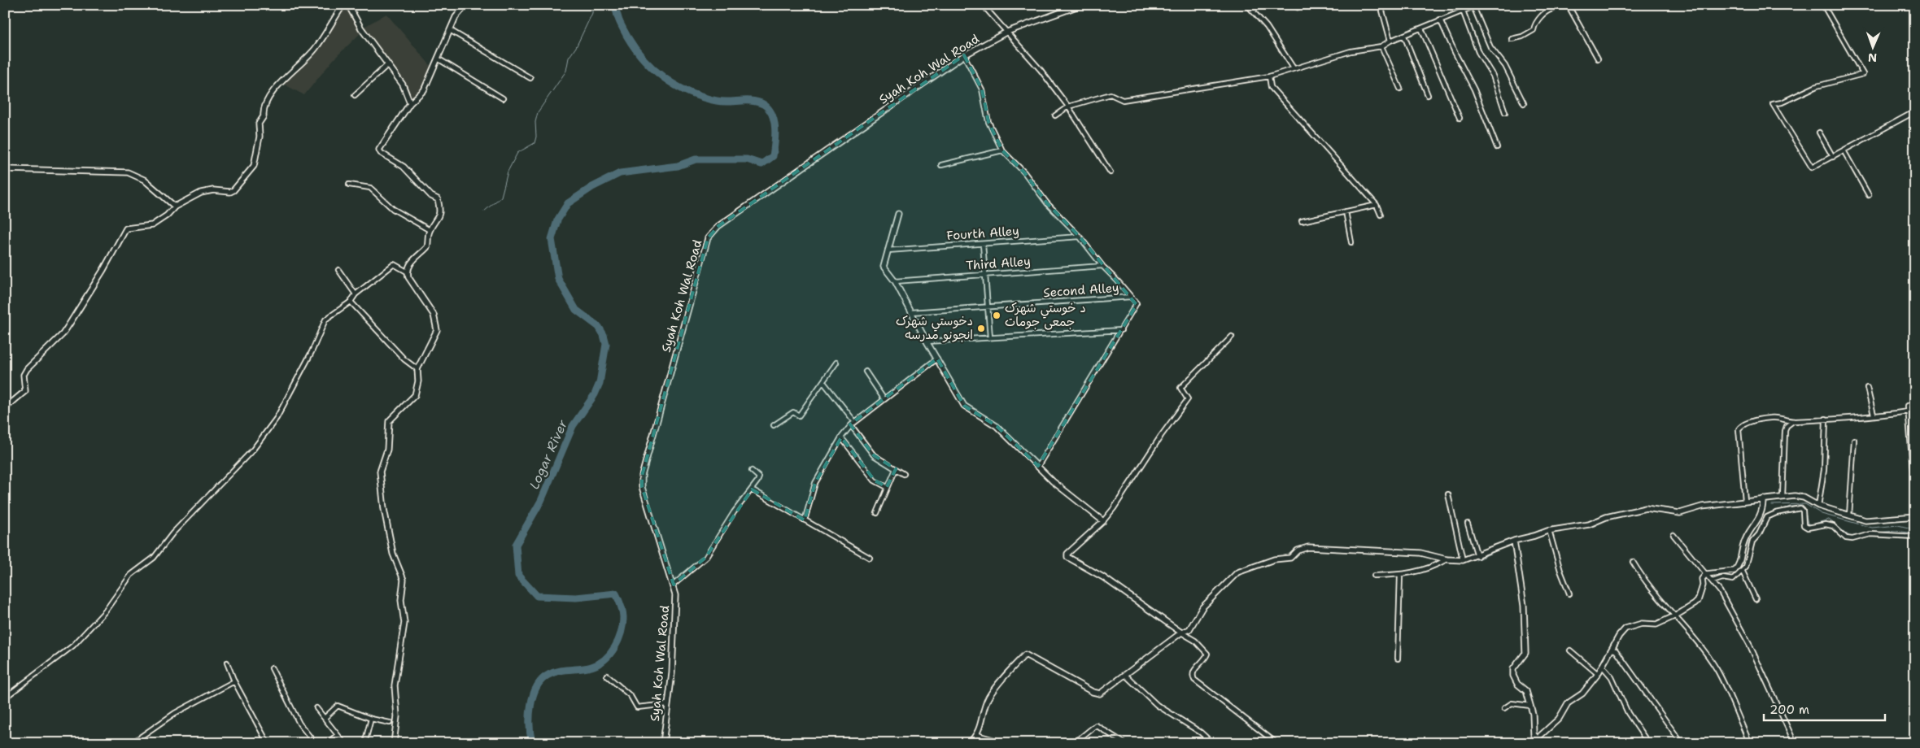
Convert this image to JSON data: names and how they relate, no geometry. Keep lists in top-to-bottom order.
{
  "streets": {
    "street": [
      "Syah Koh Wal Road",
      "Fourth Alley",
      "Third Alley",
      "Second Alley"
    ]
  },
  "water": ["Logar River"],
  "places": ["د خوستي شهرک جمعی جومات", "دخوستي شهرک انجونو مدرسه"],
  "scale_bar": "200 m",
  "north": "bottom"
}
